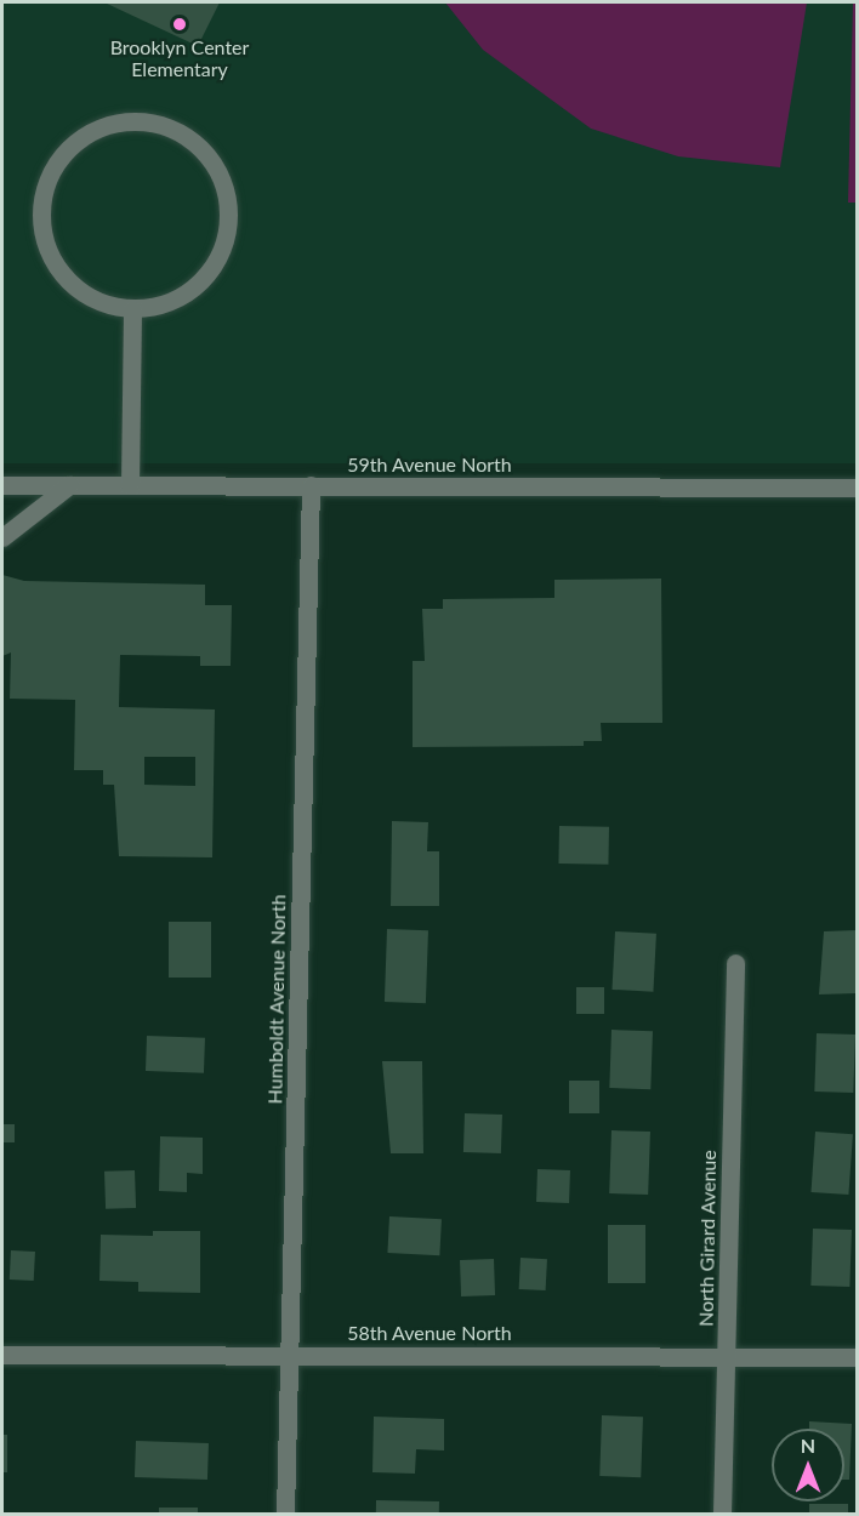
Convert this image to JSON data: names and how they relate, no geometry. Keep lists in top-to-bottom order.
{
  "streets": {
    "street": [
      "59th Avenue North",
      "Humboldt Avenue North",
      "North Girard Avenue",
      "58th Avenue North"
    ]
  },
  "crossings": [
    ["59th Avenue North", "Humboldt Avenue North"],
    ["Humboldt Avenue North", "58th Avenue North"],
    ["North Girard Avenue", "58th Avenue North"]
  ],
  "places": ["Brooklyn Center Elementary"],
  "north": "top"
}
